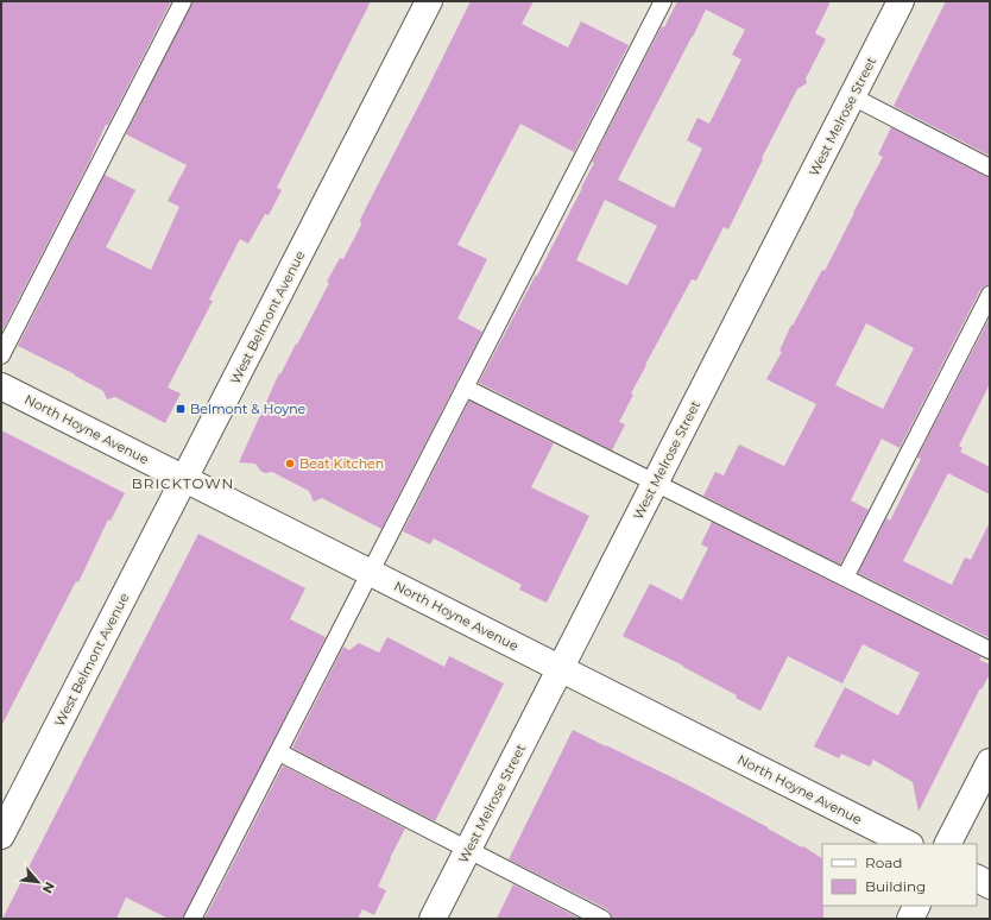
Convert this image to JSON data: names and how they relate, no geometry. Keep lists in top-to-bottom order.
{
  "streets": {
    "street": ["West Melrose Street", "West Belmont Avenue", "North Hoyne Avenue"]
  },
  "crossings": [
    ["West Melrose Street", "North Hoyne Avenue"],
    ["West Belmont Avenue", "North Hoyne Avenue"]
  ],
  "districts": ["BRICKTOWN"],
  "places": {
    "transit": ["Belmont & Hoyne"],
    "other": ["Beat Kitchen"]
  },
  "legend": ["Road", "Building"],
  "north": "bottom right"
}
